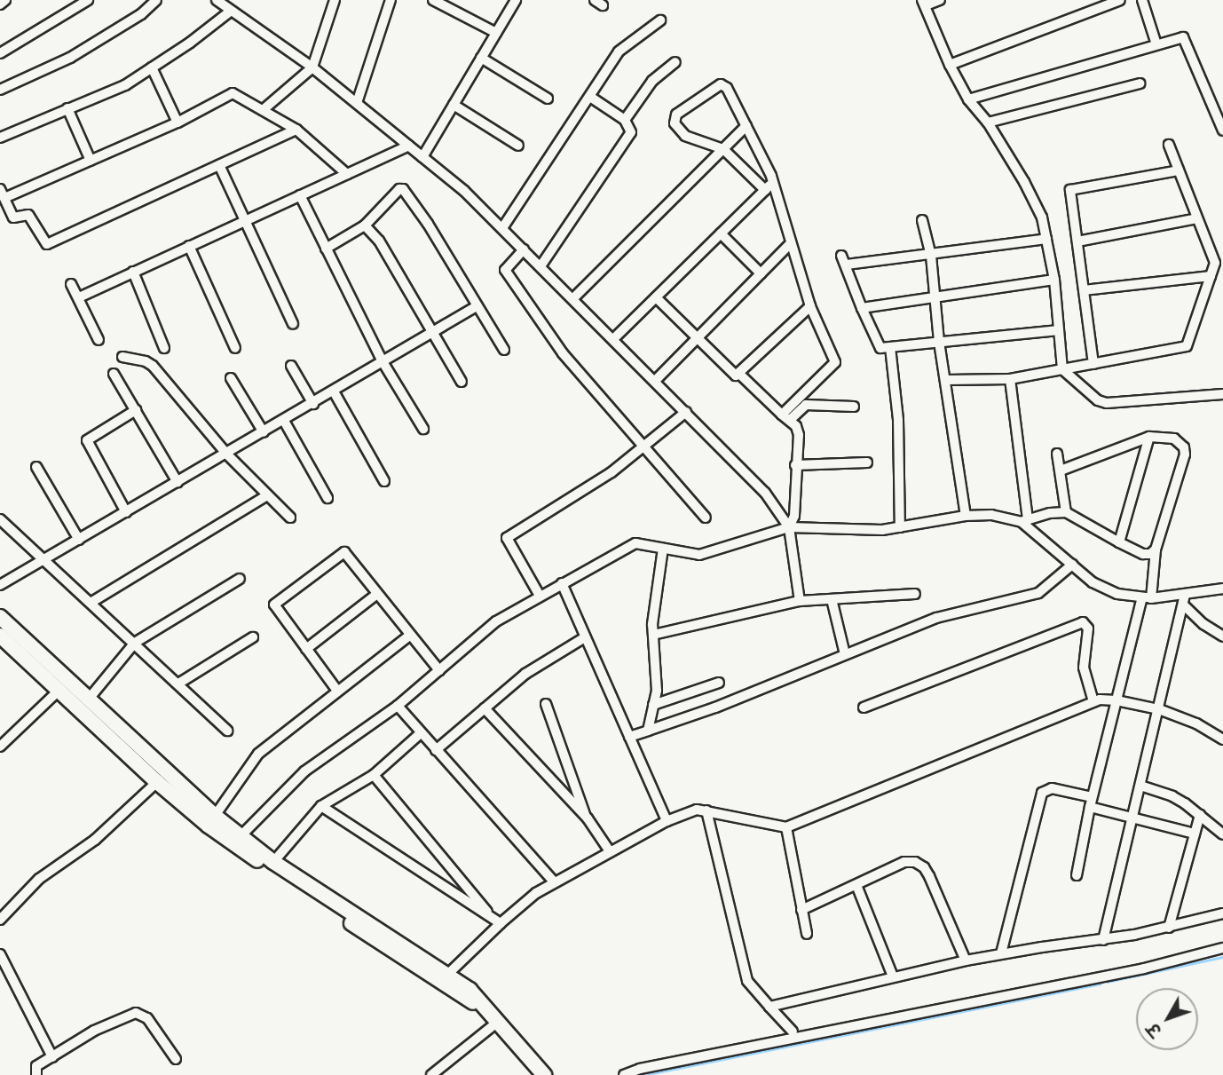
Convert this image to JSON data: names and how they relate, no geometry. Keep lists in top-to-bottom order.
{
  "north": "bottom left"
}
